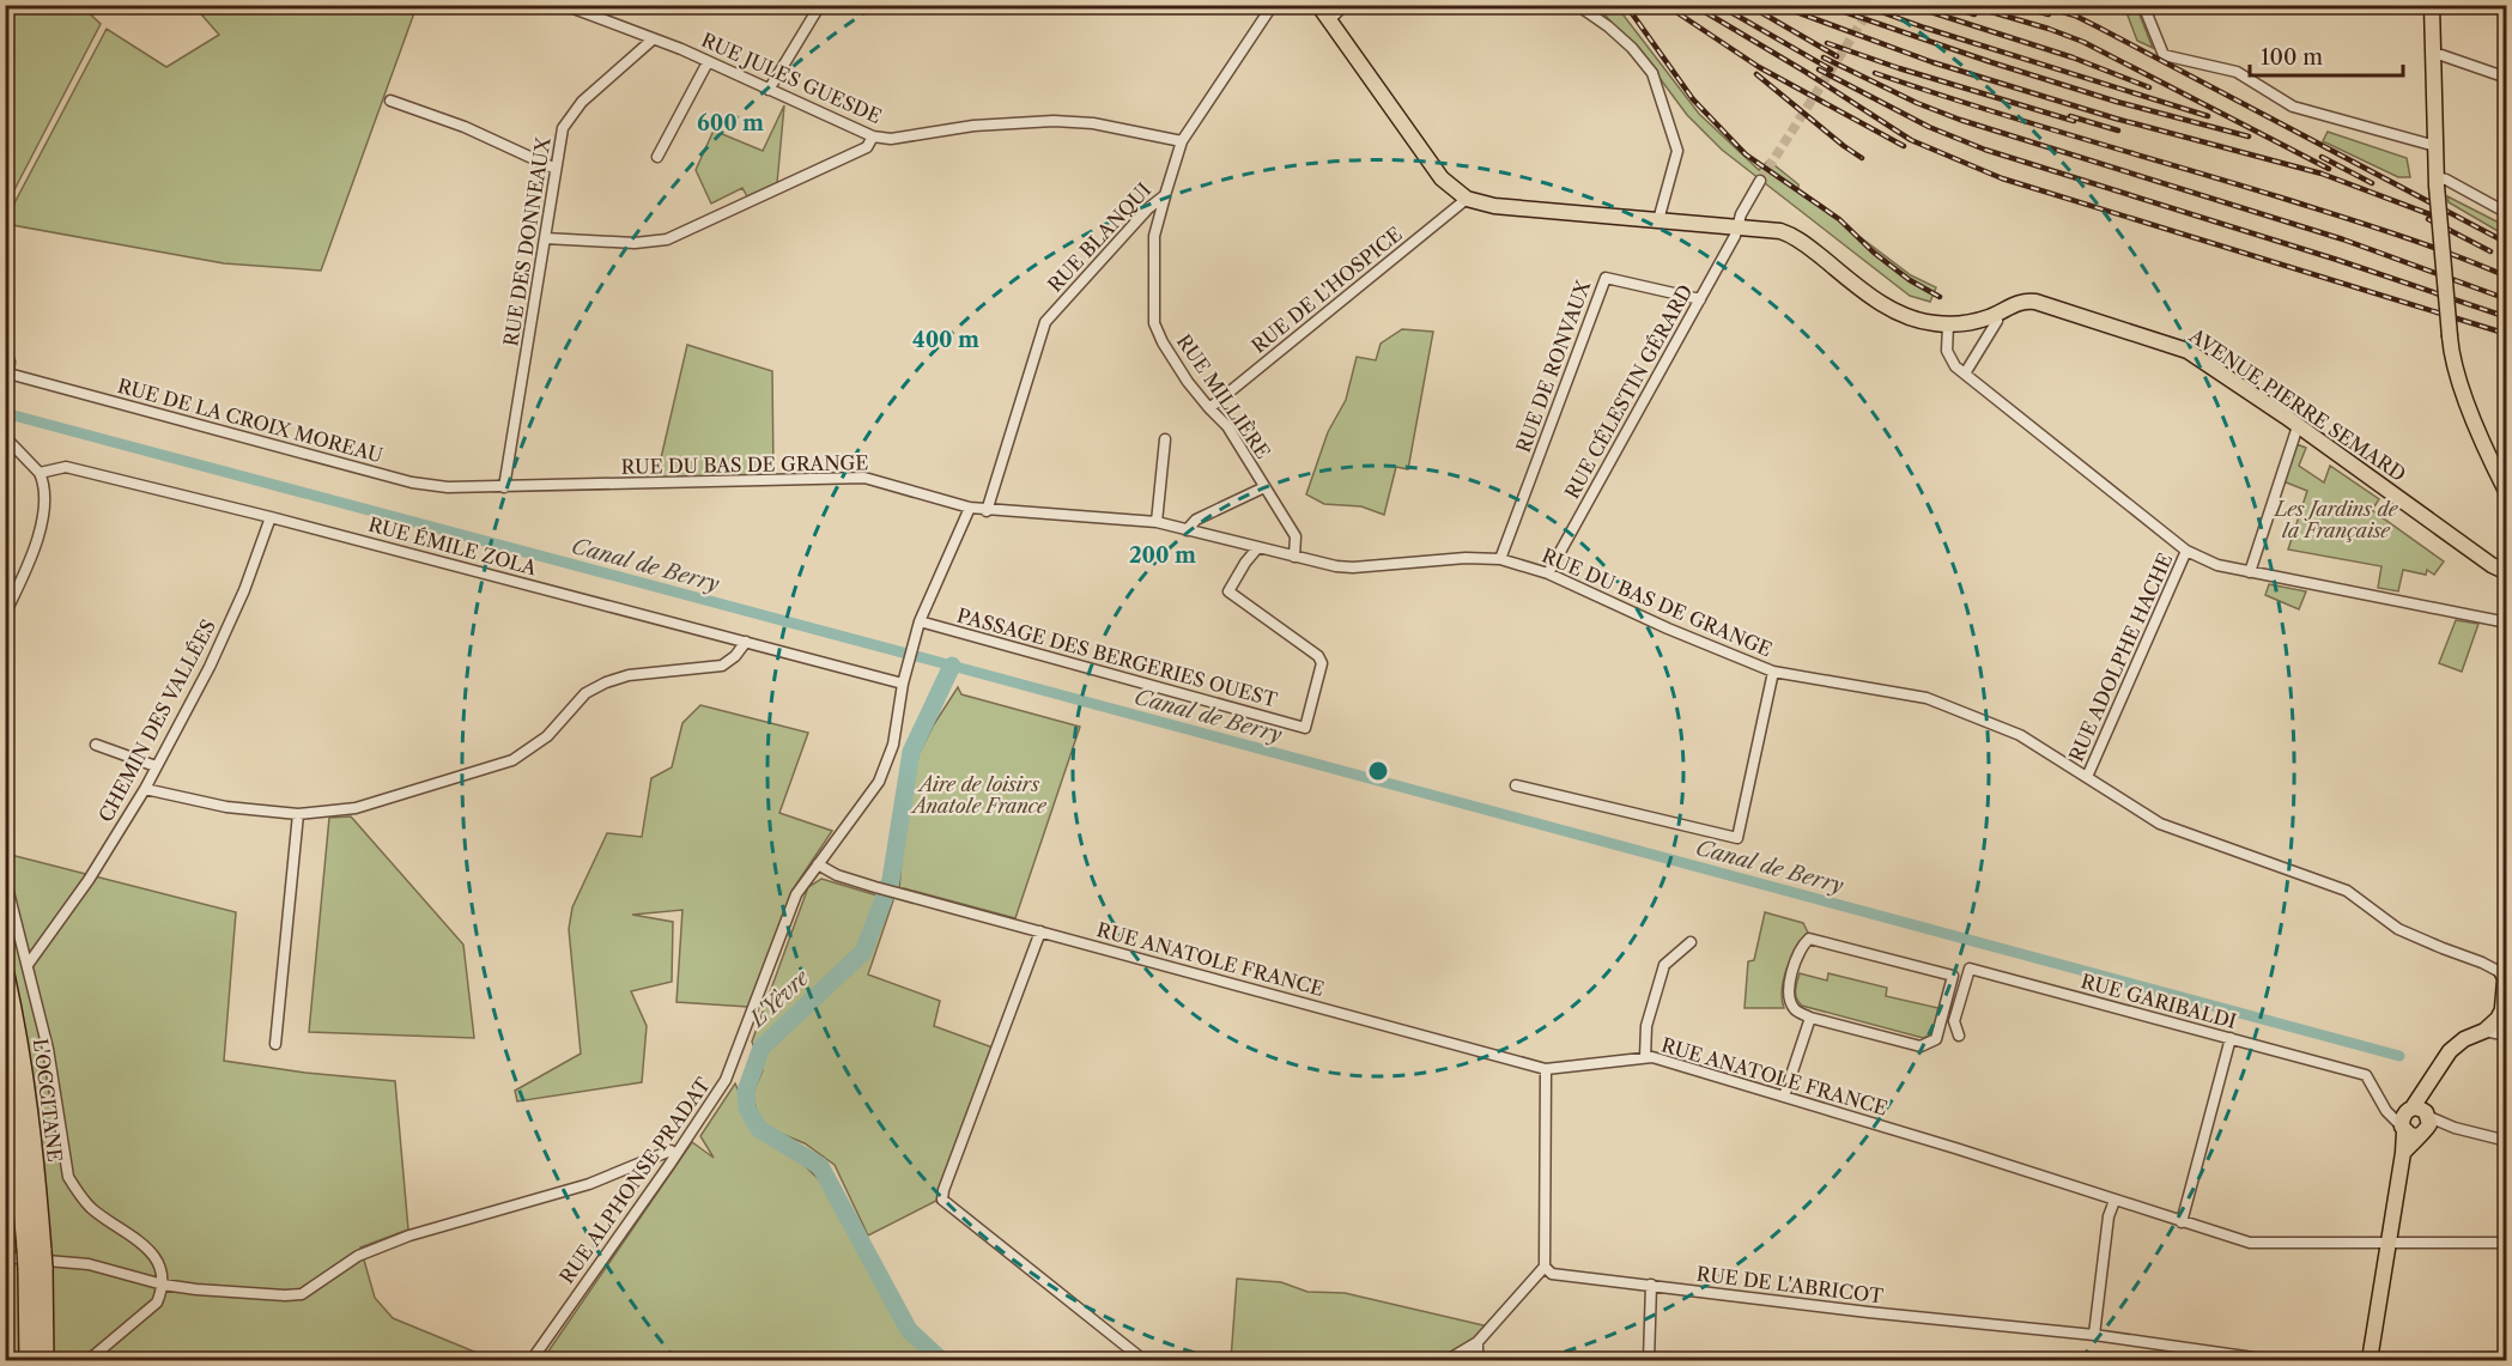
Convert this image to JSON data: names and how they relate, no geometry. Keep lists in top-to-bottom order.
{
  "streets": {
    "highway": ["L'OCCITANE"],
    "main road": ["AVENUE PIERRE SEMARD"],
    "street": [
      "RUE JULES GUESDE",
      "RUE BLANQUI",
      "RUE DES DONNEAUX",
      "RUE DE L'HOSPICE",
      "RUE DE RONVAUX",
      "RUE CÉLESTIN GÉRARD",
      "RUE MILLIÈRE",
      "RUE DE LA CROIX MOREAU",
      "RUE DU BAS DE GRANGE",
      "RUE ÉMILE ZOLA",
      "PASSAGE DES BERGERIES OUEST",
      "RUE ADOLPHE HACHE",
      "CHEMIN DES VALLÉES",
      "RUE ANATOLE FRANCE",
      "RUE GARIBALDI",
      "RUE ALPHONSE PRADAT",
      "RUE DE L'ABRICOT"
    ]
  },
  "crossings": [
    ["RUE JULES GUESDE", "RUE BLANQUI"],
    ["RUE JULES GUESDE", "RUE DES DONNEAUX"],
    ["RUE BLANQUI", "RUE MILLIÈRE"],
    ["RUE BLANQUI", "RUE DU BAS DE GRANGE"],
    ["RUE DES DONNEAUX", "RUE DE LA CROIX MOREAU"],
    ["RUE DES DONNEAUX", "RUE DU BAS DE GRANGE"],
    ["RUE DE L'HOSPICE", "RUE MILLIÈRE"],
    ["RUE DE RONVAUX", "RUE CÉLESTIN GÉRARD"],
    ["RUE DE RONVAUX", "RUE DU BAS DE GRANGE"],
    ["RUE CÉLESTIN GÉRARD", "RUE DU BAS DE GRANGE"],
    ["RUE MILLIÈRE", "RUE DU BAS DE GRANGE"],
    ["RUE DE LA CROIX MOREAU", "RUE DU BAS DE GRANGE"],
    ["RUE DU BAS DE GRANGE", "PASSAGE DES BERGERIES OUEST"],
    ["RUE DU BAS DE GRANGE", "RUE ADOLPHE HACHE"],
    ["RUE DU BAS DE GRANGE", "RUE ALPHONSE PRADAT"],
    ["RUE ÉMILE ZOLA", "CHEMIN DES VALLÉES"],
    ["RUE ÉMILE ZOLA", "RUE ALPHONSE PRADAT"],
    ["PASSAGE DES BERGERIES OUEST", "RUE ALPHONSE PRADAT"],
    ["RUE ANATOLE FRANCE", "RUE ALPHONSE PRADAT"]
  ],
  "water": ["Canal de Berry", "L'Yèvre"],
  "parks": ["Les Jardins de la Française", "Aire de loisirs Anatole France"],
  "scale_bar": "100 m",
  "rings": ["600 m", "400 m", "200 m"]
}
